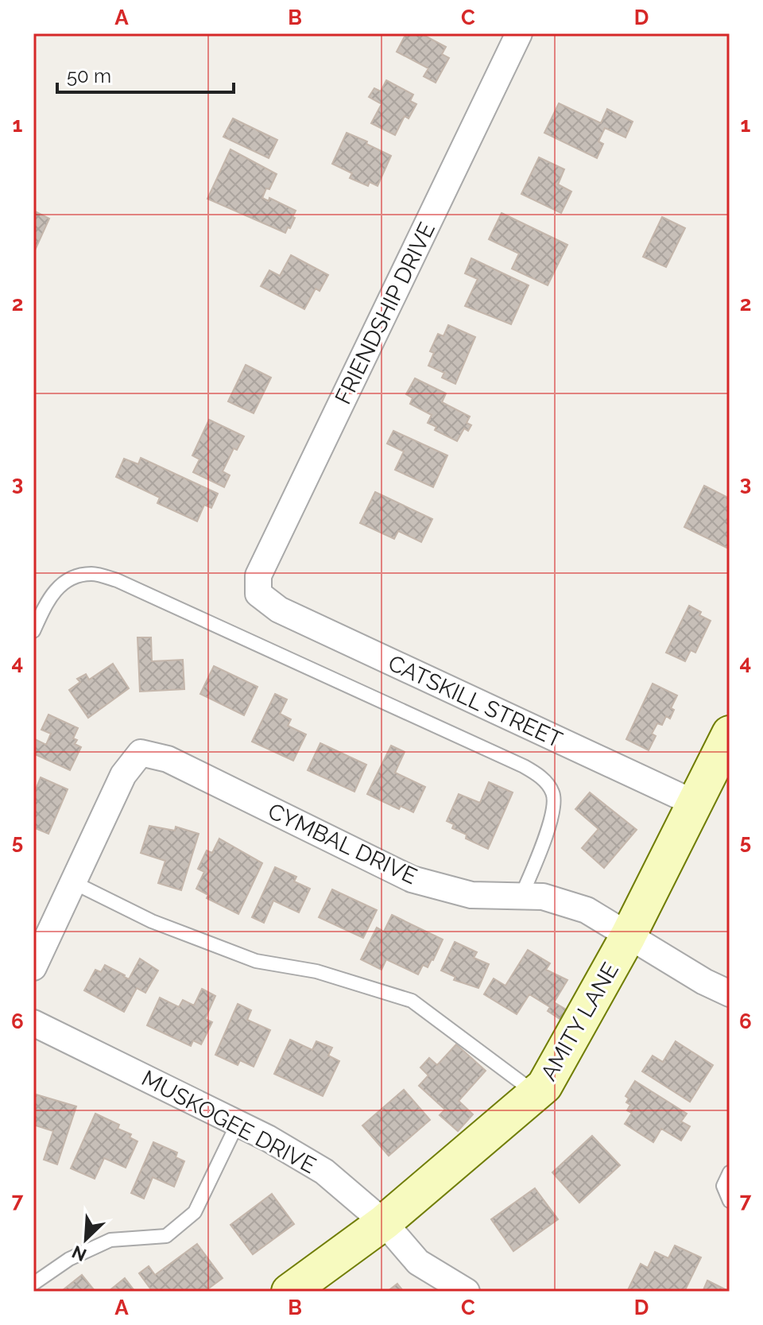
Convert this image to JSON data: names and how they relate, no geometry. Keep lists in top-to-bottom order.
{
  "streets": {
    "street": [
      "FRIENDSHIP DRIVE",
      "CATSKILL STREET",
      "CYMBAL DRIVE",
      "AMITY LANE",
      "MUSKOGEE DRIVE"
    ]
  },
  "crossings": [
    ["FRIENDSHIP DRIVE", "CATSKILL STREET"],
    ["CATSKILL STREET", "AMITY LANE"],
    ["CYMBAL DRIVE", "AMITY LANE"],
    ["AMITY LANE", "MUSKOGEE DRIVE"]
  ],
  "scale_bar": "50 m",
  "north": "bottom left",
  "grid": {
    "columns": [
      "A",
      "B",
      "C",
      "D"
    ],
    "rows": [
      "1",
      "2",
      "3",
      "4",
      "5",
      "6",
      "7"
    ]
  }
}
